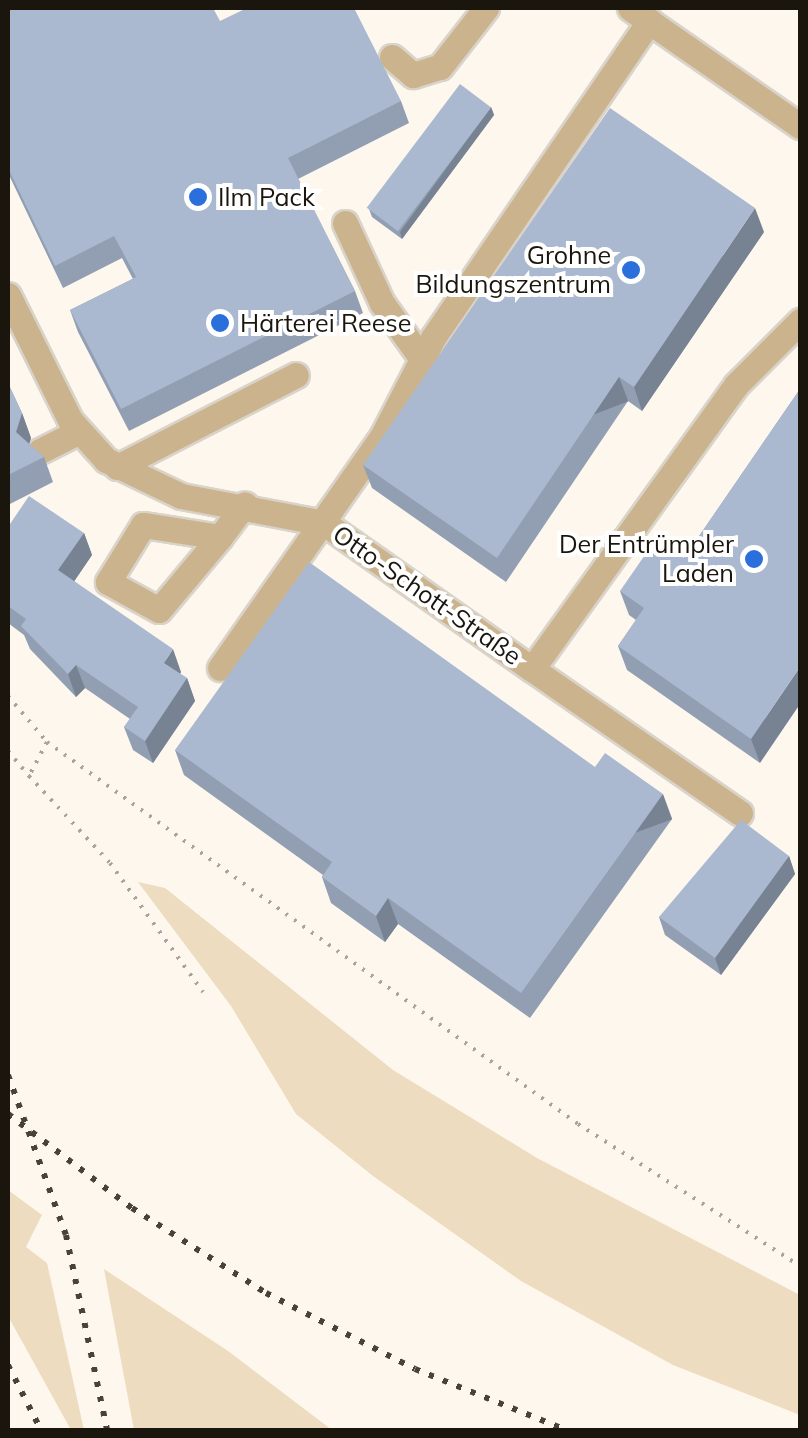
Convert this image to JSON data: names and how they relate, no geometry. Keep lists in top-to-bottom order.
{
  "streets": {
    "street": ["Otto-Schott-Straße"]
  },
  "places": [
    "Ilm Pack",
    "Grohne Bildungszentrum",
    "Härterei Reese",
    "Der Entrümpler Laden"
  ]
}
